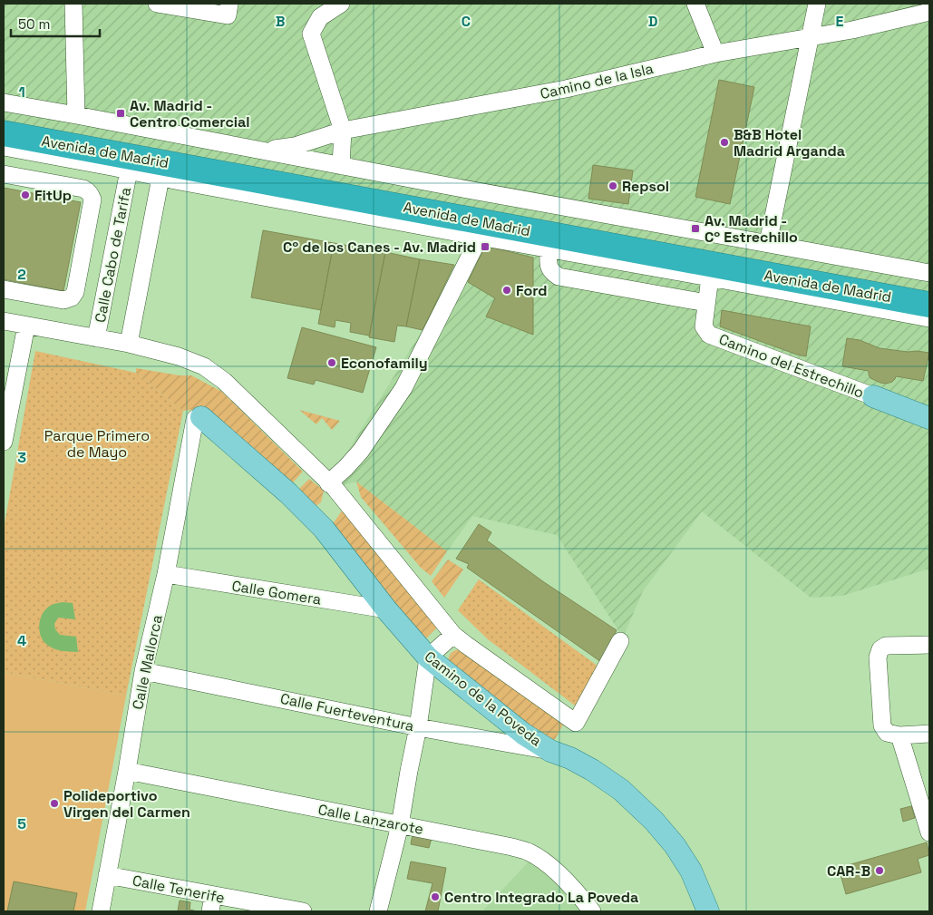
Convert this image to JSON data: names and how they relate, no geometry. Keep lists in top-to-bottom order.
{
  "streets": {
    "highway": ["Avenida de Madrid"],
    "main road": ["Camino del Estrechillo", "Camino de la Poveda"],
    "street": [
      "Camino de la Isla",
      "Calle Cabo de Tarifa",
      "Calle Gomera",
      "Calle Mallorca",
      "Calle Fuerteventura",
      "Calle Lanzarote",
      "Calle Tenerife"
    ]
  },
  "crossings": [
    ["Calle Gomera", "Calle Mallorca"],
    ["Calle Gomera", "Camino de la Poveda"],
    ["Calle Mallorca", "Camino de la Poveda"],
    ["Calle Mallorca", "Calle Fuerteventura"],
    ["Calle Mallorca", "Calle Lanzarote"],
    ["Calle Mallorca", "Calle Tenerife"],
    ["Camino de la Poveda", "Calle Fuerteventura"]
  ],
  "parks": ["Parque Primero de Mayo"],
  "places": {
    "transit": ["Av. Madrid - Centro Comercial", "Av. Madrid - Cº Estrechillo", "Cº de los Canes - Av. Madrid"],
    "other": [
      "B&B Hotel Madrid Arganda",
      "Repsol",
      "FitUp",
      "Ford",
      "Econofamily",
      "Polideportivo Virgen del Carmen",
      "CAR-B",
      "Centro Integrado La Poveda"
    ]
  },
  "scale_bar": "50 m",
  "grid": {
    "columns": [
      "B",
      "C",
      "D",
      "E"
    ],
    "rows": [
      "1",
      "2",
      "3",
      "4",
      "5"
    ]
  }
}
